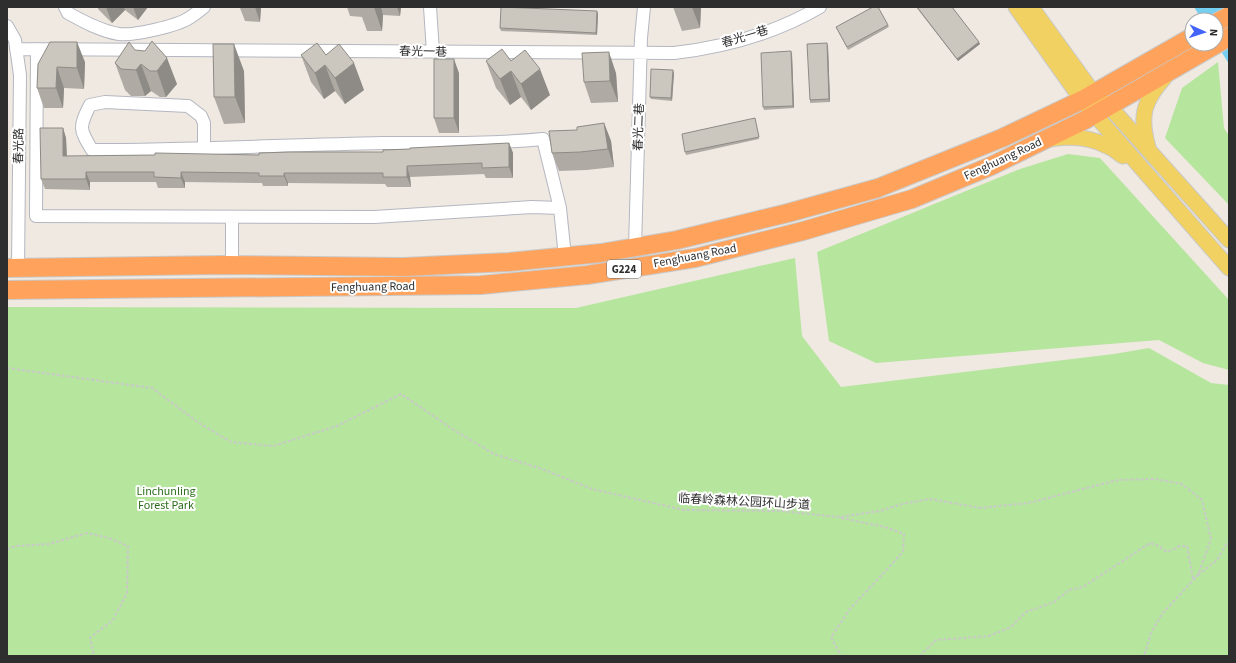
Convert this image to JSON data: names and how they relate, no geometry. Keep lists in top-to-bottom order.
{
  "streets": {
    "highway": ["Fenghuang Road", "G224"],
    "street": ["春光一巷", "春光二巷", "春光路"],
    "path": ["临春岭森林公园环山步道"]
  },
  "crossings": [
    ["春光一巷", "春光二巷"],
    ["春光一巷", "春光路"],
    ["春光二巷", "Fenghuang Road"],
    ["春光路", "Fenghuang Road"]
  ],
  "parks": ["Linchunling Forest Park"],
  "north": "right"
}
